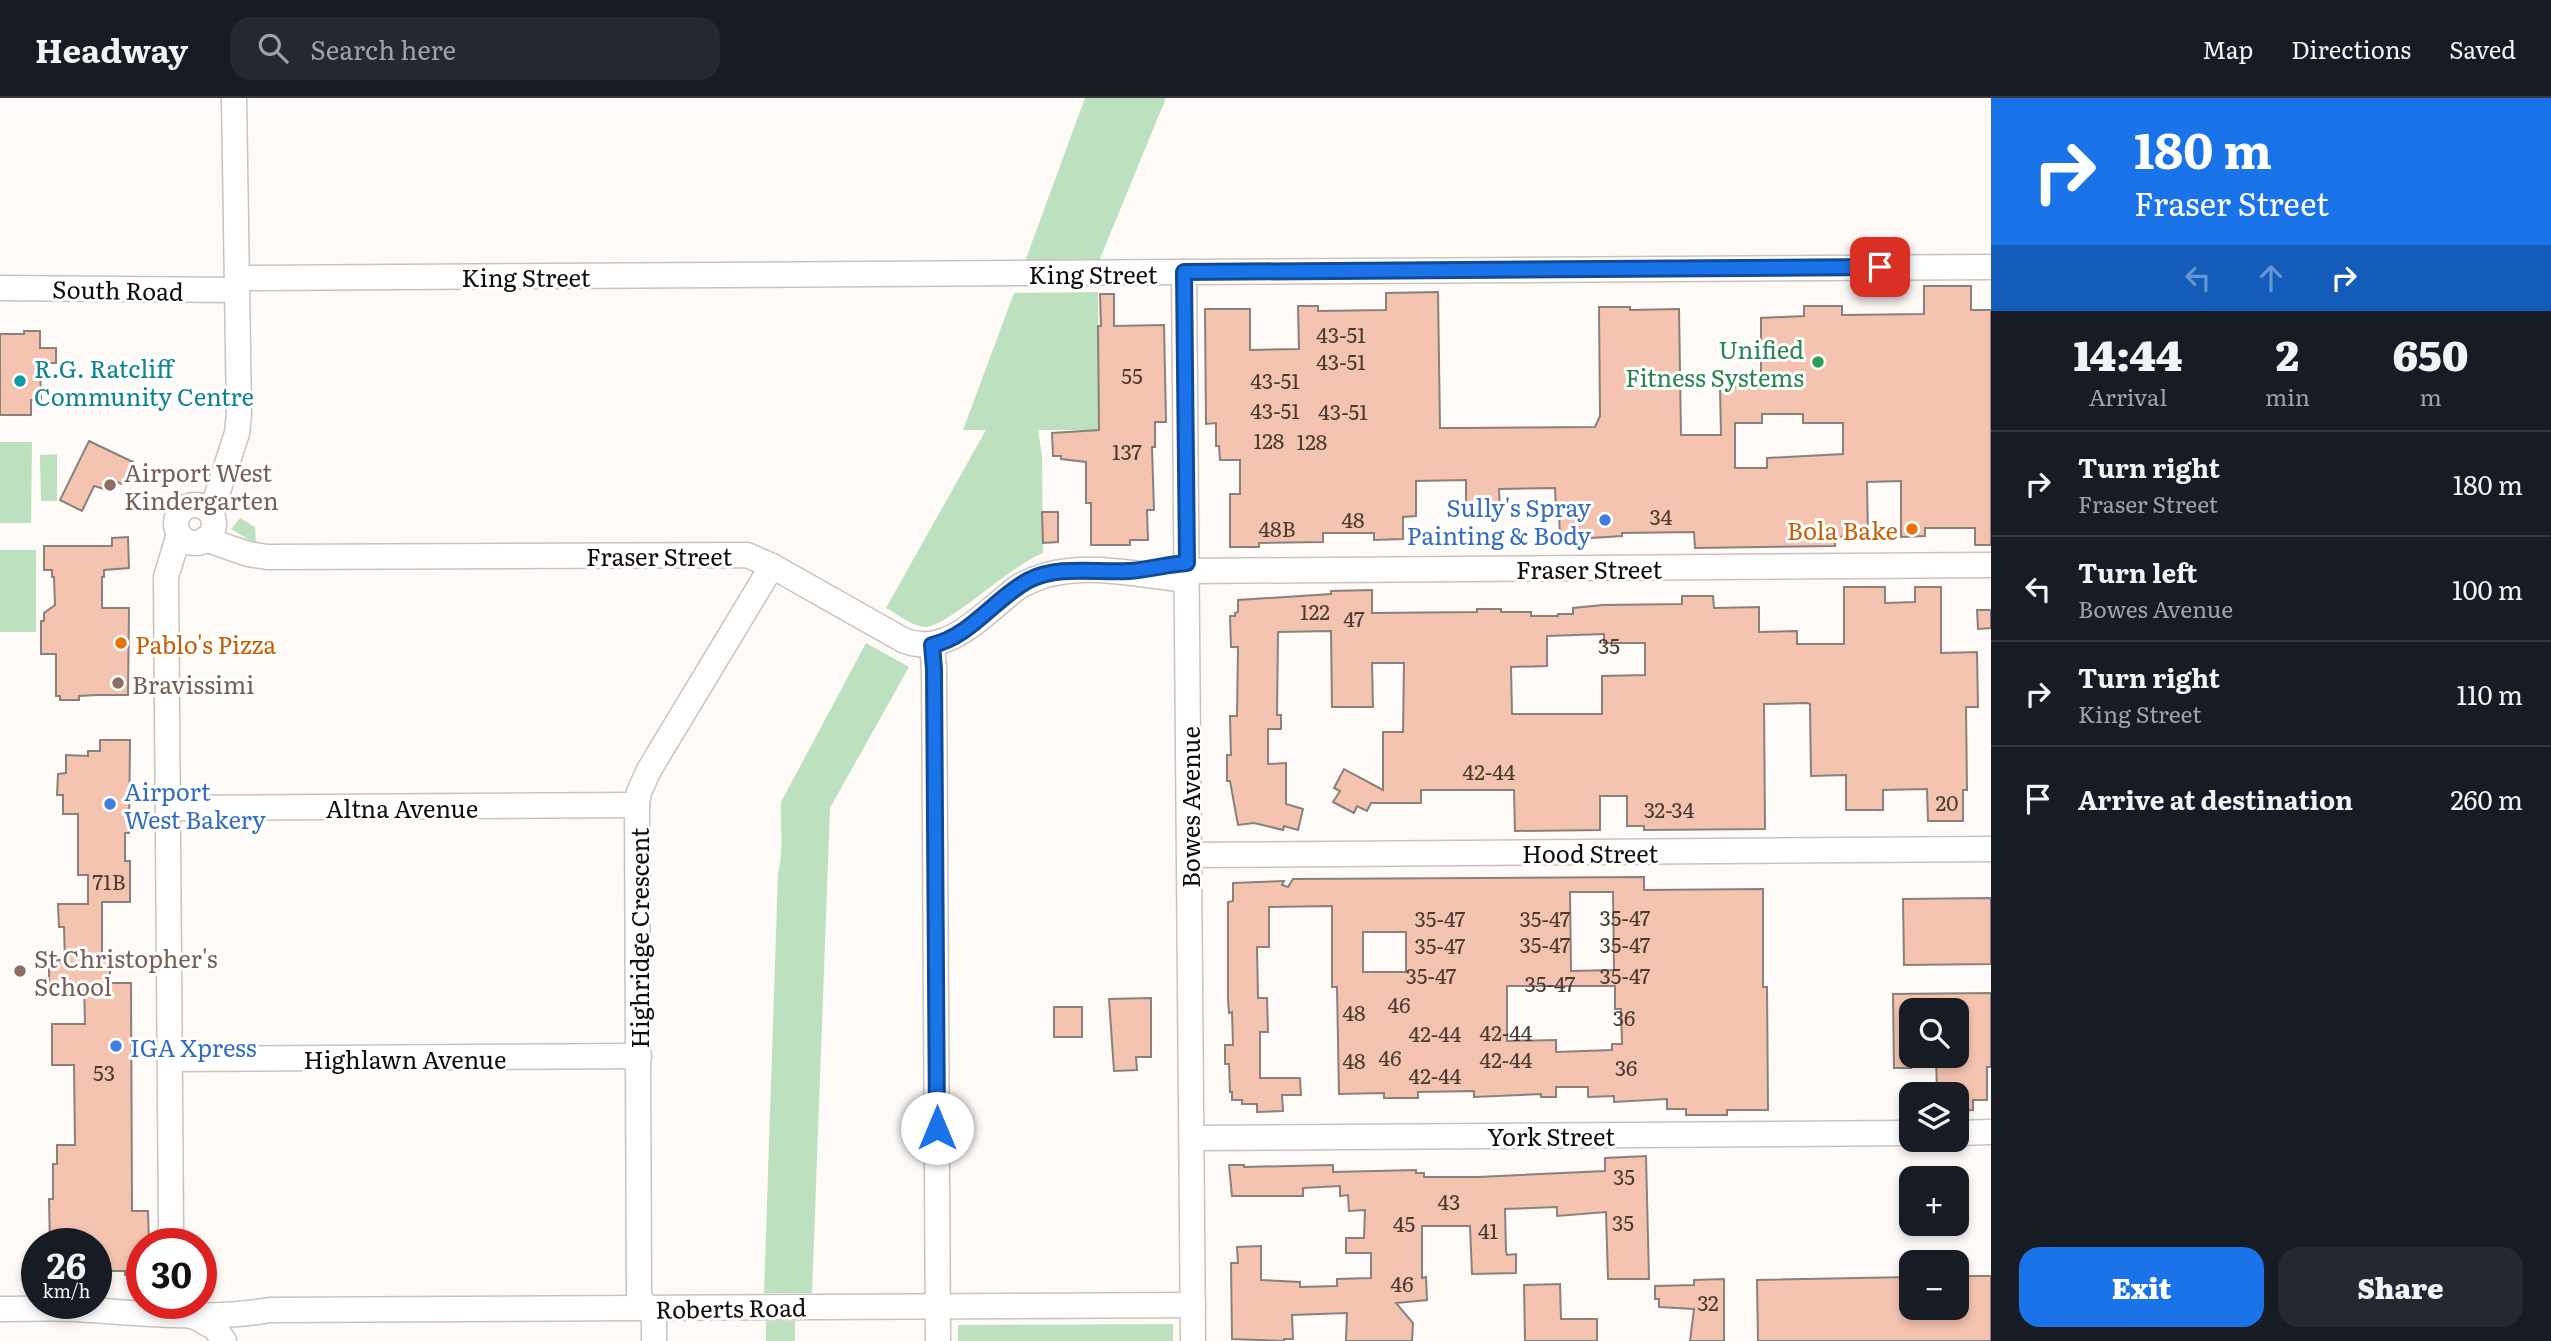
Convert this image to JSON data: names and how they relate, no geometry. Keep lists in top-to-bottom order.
{
  "streets": {
    "street": [
      "King Street",
      "South Road",
      "Fraser Street",
      "Altna Avenue",
      "Bowes Avenue",
      "Hood Street",
      "Highridge Crescent",
      "Highlawn Avenue",
      "York Street",
      "Roberts Road"
    ]
  },
  "crossings": [
    ["King Street", "South Road"],
    ["King Street", "Bowes Avenue"],
    ["Fraser Street", "Bowes Avenue"],
    ["Fraser Street", "Highridge Crescent"],
    ["Altna Avenue", "Highridge Crescent"],
    ["Bowes Avenue", "Hood Street"],
    ["Bowes Avenue", "York Street"],
    ["Bowes Avenue", "Roberts Road"],
    ["Highridge Crescent", "Highlawn Avenue"],
    ["Highridge Crescent", "Roberts Road"]
  ],
  "places": [
    "Unified Fitness Systems",
    "R.G. Ratcliff Community Centre",
    "Airport West Kindergarten",
    "Sully's Spray Painting & Body",
    "Bola Bake",
    "Pablo's Pizza",
    "Bravissimi",
    "Airport West Bakery",
    "St Christopher's School",
    "IGA Xpress"
  ],
  "house_numbers": [
    "43-51",
    "43-51",
    "55",
    "43-51",
    "43-51",
    "43-51",
    "128",
    "128",
    "137",
    "34",
    "48",
    "48B",
    "122",
    "47",
    "35",
    "42-44",
    "20",
    "32-34",
    "71B",
    "35-47",
    "35-47",
    "35-47",
    "35-47",
    "35-47",
    "35-47",
    "35-47",
    "35-47",
    "35-47",
    "46",
    "48",
    "36",
    "42-44",
    "42-44",
    "46",
    "42-44",
    "48",
    "36",
    "53",
    "42-44",
    "35",
    "43",
    "35",
    "45",
    "41",
    "46",
    "32"
  ],
  "page": {
    "header": "Headway",
    "search": "Search here",
    "nav": ["Map", "Directions", "Saved"],
    "turn": ["180 m", "Fraser Street"],
    "eta": [
      "14:44",
      "Arrival",
      "2",
      "min",
      "650",
      "m"
    ],
    "list": [
      {
        "name": "Turn right",
        "note": "Fraser Street",
        "value": "180 m"
      },
      {
        "name": "Turn left",
        "note": "Bowes Avenue",
        "value": "100 m"
      },
      {
        "name": "Turn right",
        "note": "King Street",
        "value": "110 m"
      },
      {
        "name": "Arrive at destination",
        "value": "260 m"
      }
    ],
    "map_buttons": ["+", "−"],
    "speed": "26 km/h",
    "limit": "30",
    "buttons": ["Exit", "Share"]
  }
}
